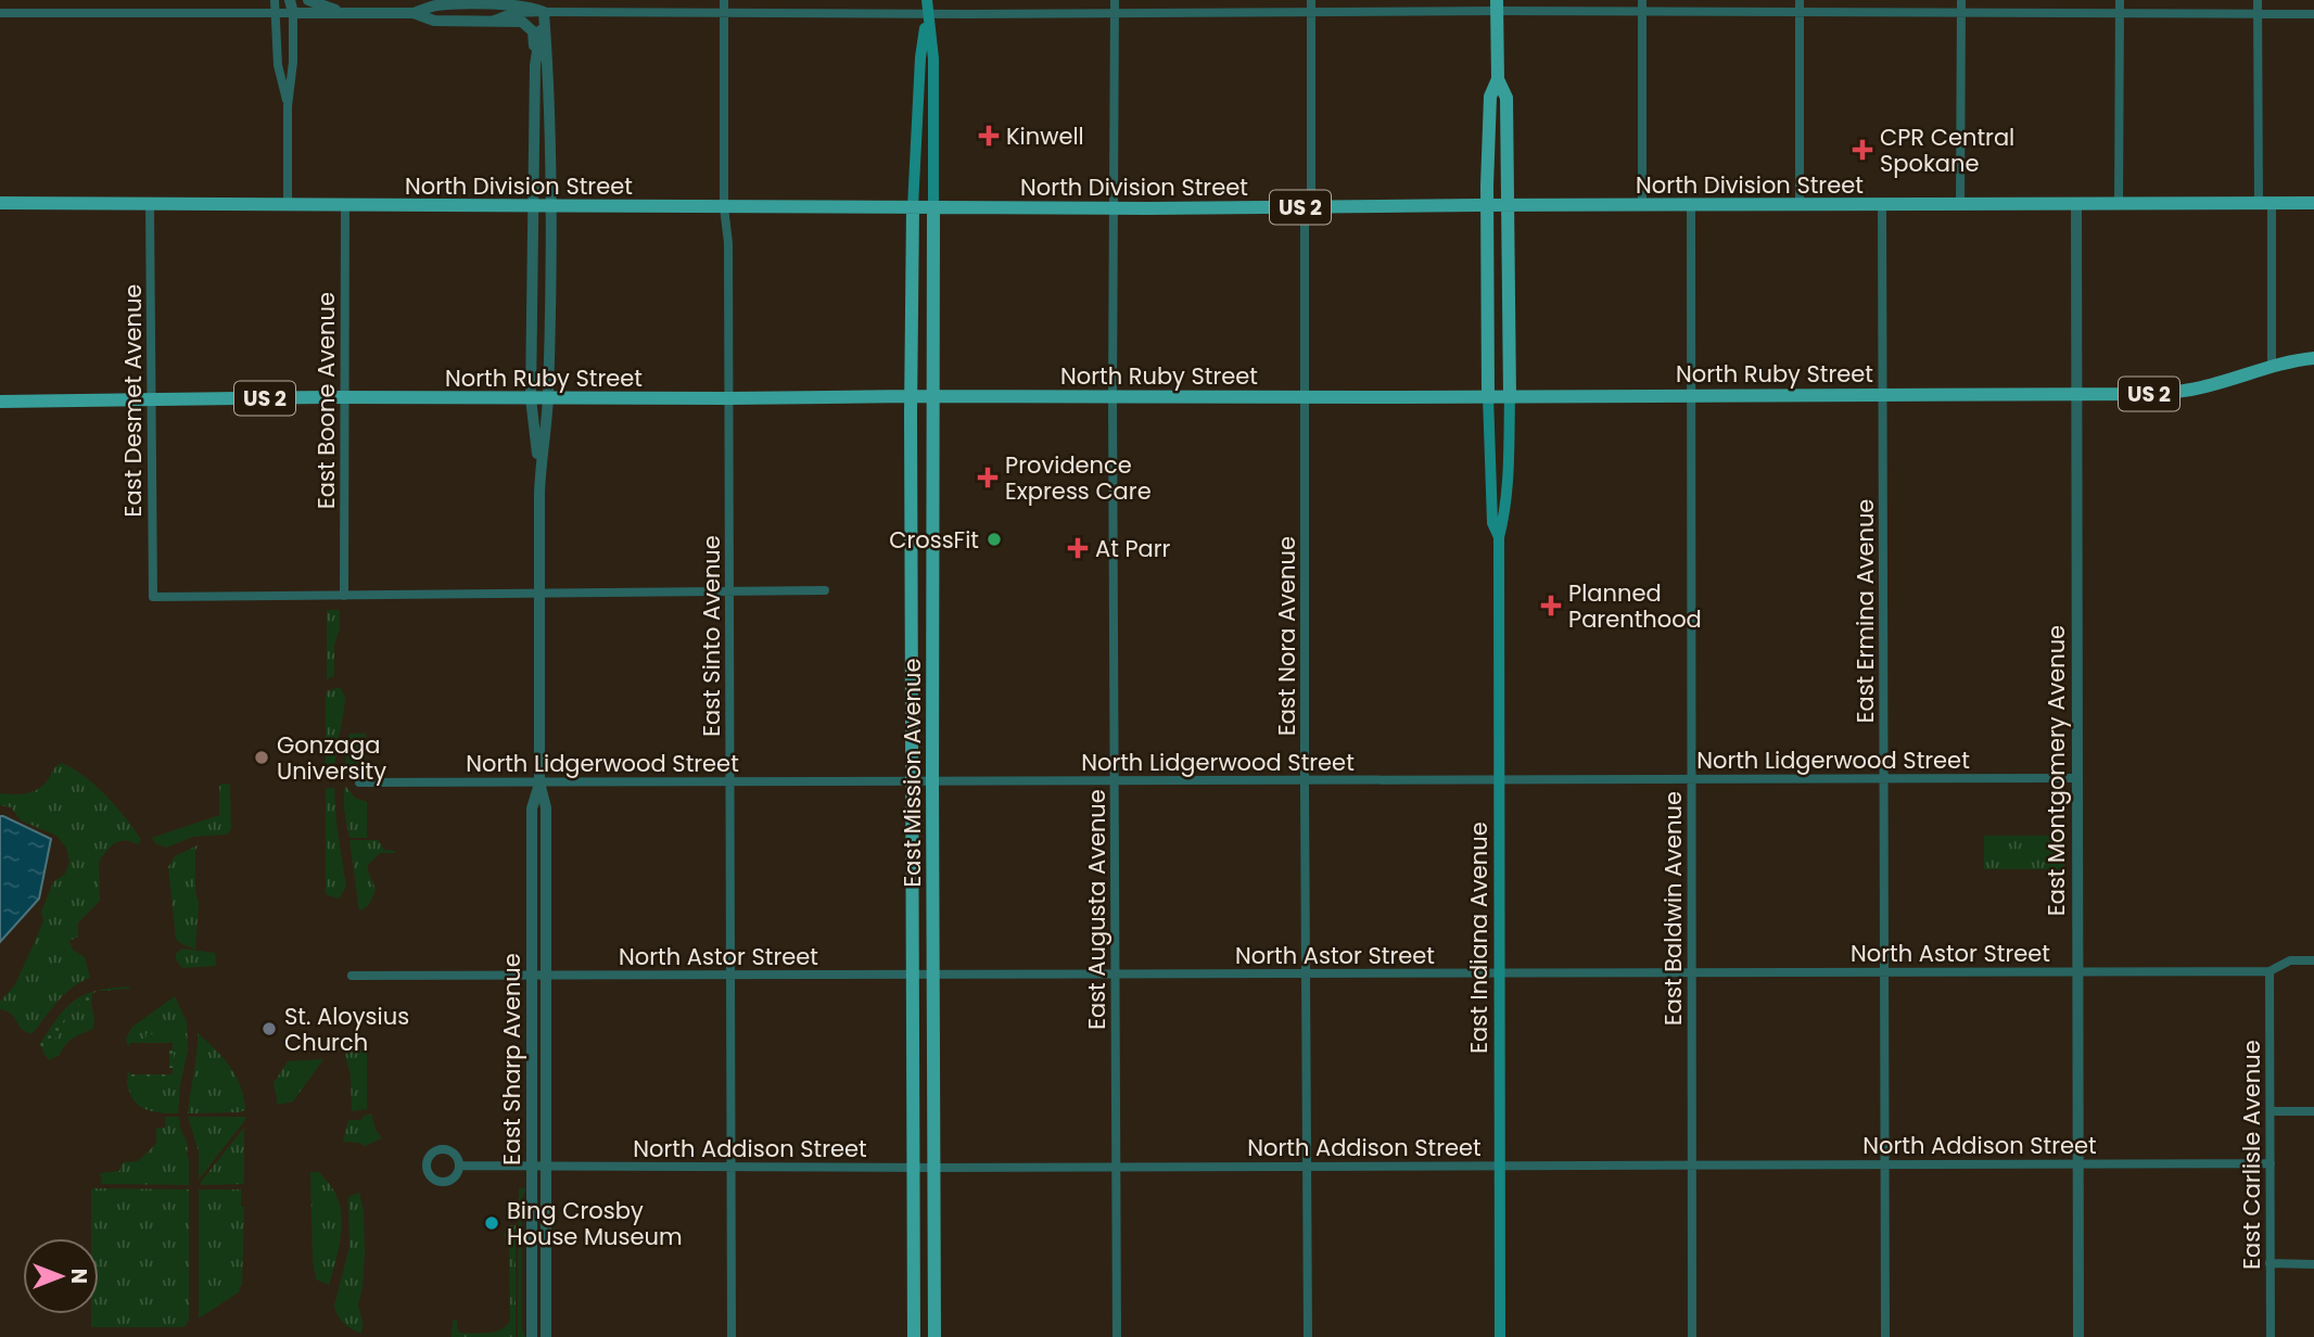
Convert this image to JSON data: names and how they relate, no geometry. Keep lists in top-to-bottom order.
{
  "streets": {
    "main road": [
      "North Division Street",
      "US 2",
      "North Ruby Street",
      "East Mission Avenue",
      "East Indiana Avenue"
    ],
    "street": [
      "East Desmet Avenue",
      "East Boone Avenue",
      "East Ermina Avenue",
      "East Sinto Avenue",
      "East Nora Avenue",
      "North Lidgerwood Street",
      "East Montgomery Avenue",
      "East Baldwin Avenue",
      "East Augusta Avenue",
      "North Astor Street",
      "East Sharp Avenue",
      "North Addison Street",
      "East Carlisle Avenue"
    ]
  },
  "crossings": [
    ["North Division Street", "East Desmet Avenue"],
    ["North Division Street", "East Boone Avenue"],
    ["North Division Street", "East Ermina Avenue"],
    ["North Division Street", "East Sinto Avenue"],
    ["North Division Street", "East Nora Avenue"],
    ["North Division Street", "East Montgomery Avenue"],
    ["North Division Street", "East Mission Avenue"],
    ["North Division Street", "East Baldwin Avenue"],
    ["North Division Street", "East Augusta Avenue"],
    ["North Division Street", "East Indiana Avenue"],
    ["North Division Street", "East Sharp Avenue"],
    ["North Ruby Street", "East Desmet Avenue"],
    ["North Ruby Street", "East Boone Avenue"],
    ["North Ruby Street", "East Ermina Avenue"],
    ["North Ruby Street", "East Sinto Avenue"],
    ["North Ruby Street", "East Nora Avenue"],
    ["North Ruby Street", "East Montgomery Avenue"],
    ["North Ruby Street", "East Mission Avenue"],
    ["North Ruby Street", "East Baldwin Avenue"],
    ["North Ruby Street", "East Augusta Avenue"],
    ["North Ruby Street", "East Indiana Avenue"],
    ["North Ruby Street", "East Sharp Avenue"],
    ["East Desmet Avenue", "East Boone Avenue"],
    ["East Ermina Avenue", "North Lidgerwood Street"],
    ["East Ermina Avenue", "North Astor Street"],
    ["East Ermina Avenue", "North Addison Street"],
    ["East Sinto Avenue", "North Lidgerwood Street"],
    ["East Sinto Avenue", "North Astor Street"],
    ["East Sinto Avenue", "North Addison Street"],
    ["East Nora Avenue", "North Lidgerwood Street"],
    ["East Nora Avenue", "North Astor Street"],
    ["East Nora Avenue", "North Addison Street"],
    ["North Lidgerwood Street", "East Montgomery Avenue"],
    ["North Lidgerwood Street", "East Mission Avenue"],
    ["North Lidgerwood Street", "East Baldwin Avenue"],
    ["North Lidgerwood Street", "East Augusta Avenue"],
    ["North Lidgerwood Street", "East Indiana Avenue"],
    ["North Lidgerwood Street", "East Sharp Avenue"],
    ["East Montgomery Avenue", "North Astor Street"],
    ["East Montgomery Avenue", "North Addison Street"],
    ["East Mission Avenue", "North Astor Street"],
    ["East Mission Avenue", "North Addison Street"],
    ["East Baldwin Avenue", "North Astor Street"],
    ["East Baldwin Avenue", "North Addison Street"],
    ["East Augusta Avenue", "North Astor Street"],
    ["East Augusta Avenue", "North Addison Street"],
    ["East Indiana Avenue", "North Astor Street"],
    ["East Indiana Avenue", "North Addison Street"],
    ["North Astor Street", "East Sharp Avenue"],
    ["North Astor Street", "East Carlisle Avenue"],
    ["East Sharp Avenue", "North Addison Street"],
    ["North Addison Street", "East Carlisle Avenue"]
  ],
  "places": {
    "health": [
      "Kinwell",
      "CPR Central Spokane",
      "Providence Express Care",
      "At Parr",
      "Planned Parenthood"
    ],
    "other": [
      "CrossFit",
      "Gonzaga University",
      "St. Aloysius Church",
      "Bing Crosby House Museum"
    ]
  },
  "north": "right"
}
